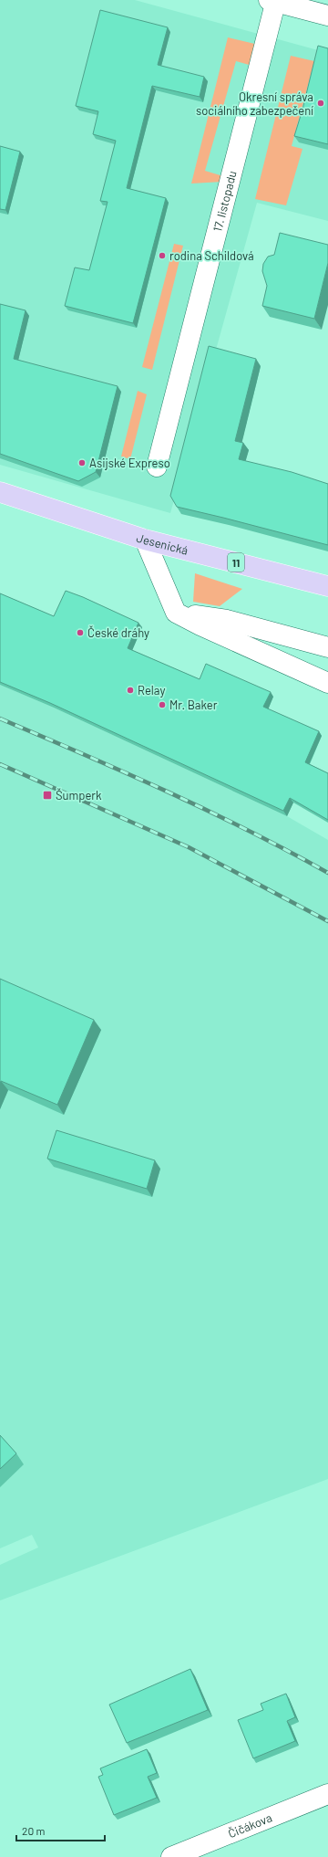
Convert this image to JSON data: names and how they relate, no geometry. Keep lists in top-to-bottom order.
{
  "streets": {
    "main road": ["Jesenická", "11"],
    "street": ["17. listopadu", "Čičákova"]
  },
  "places": {
    "other": [
      "Okresní správa sociálního zabezpečení",
      "rodina Schildová",
      "Asijské Expreso",
      "České dráhy",
      "Relay",
      "Mr. Baker"
    ],
    "transit": ["Šumperk"]
  },
  "scale_bar": "20 m"
}
